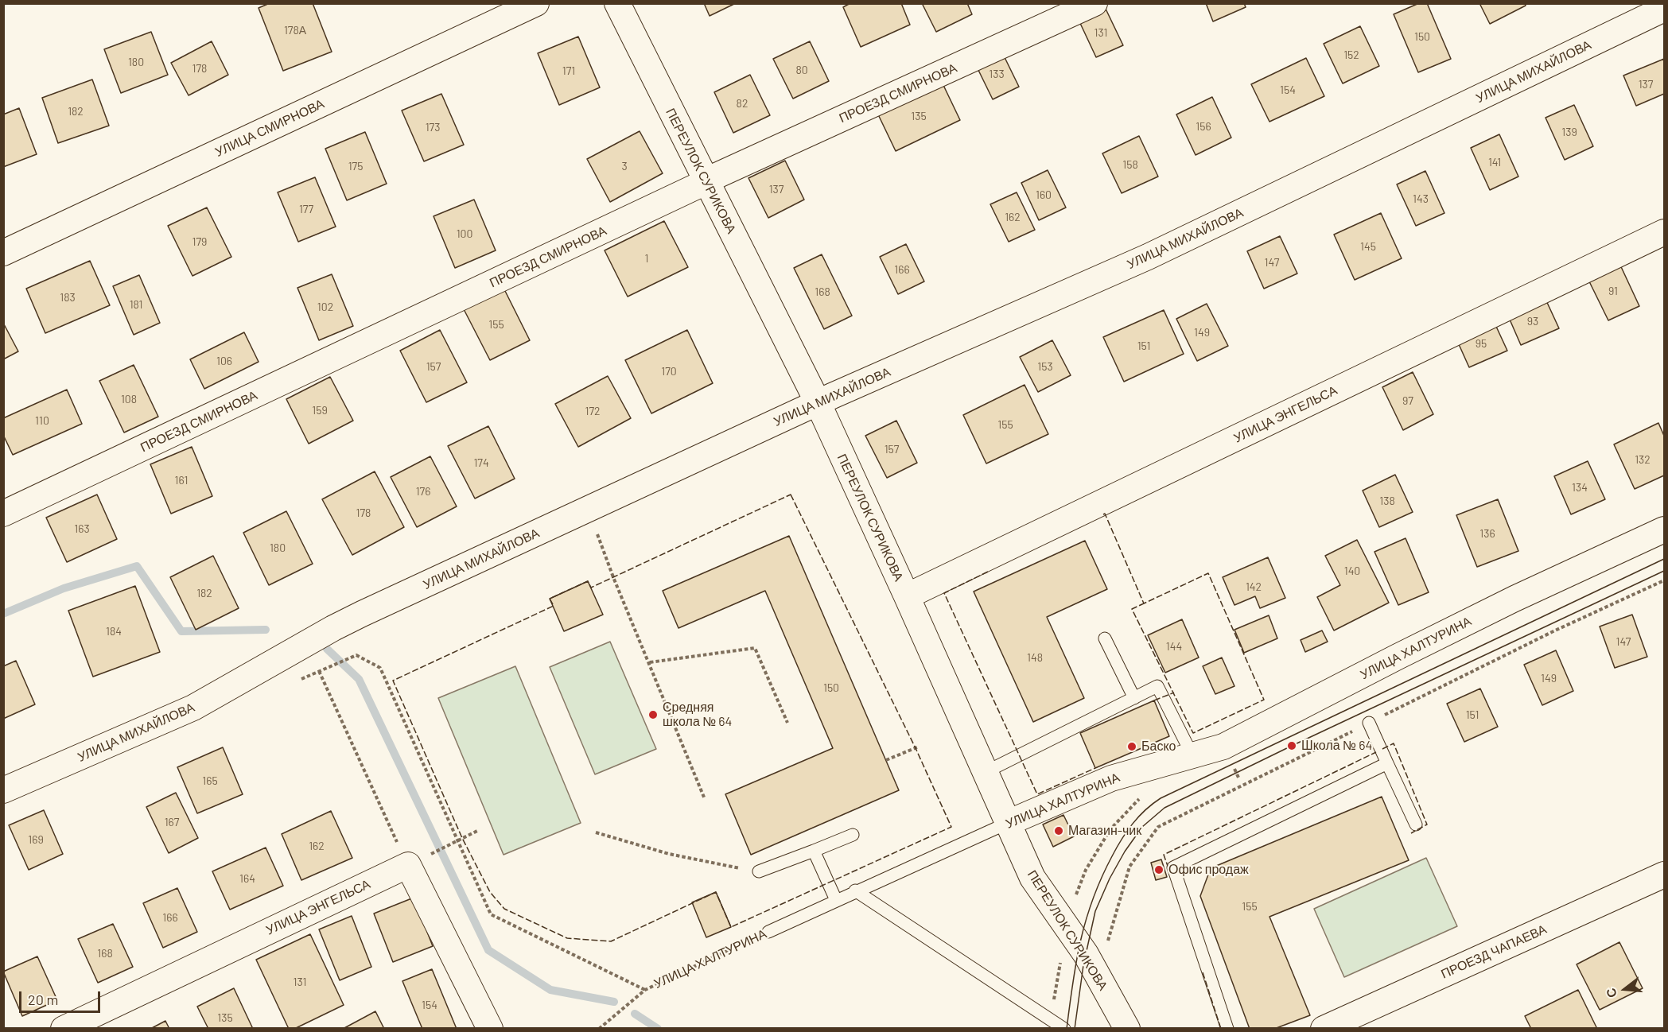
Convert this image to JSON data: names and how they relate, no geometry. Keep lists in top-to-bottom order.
{
  "streets": {
    "street": [
      "УЛИЦА МИХАЙЛОВА",
      "ПРОЕЗД СМИРНОВА",
      "УЛИЦА СМИРНОВА",
      "ПЕРЕУЛОК СУРИКОВА",
      "УЛИЦА ЭНГЕЛЬСА",
      "УЛИЦА ХАЛТУРИНА",
      "ПРОЕЗД ЧАПАЕВА"
    ]
  },
  "crossings": [
    ["УЛИЦА МИХАЙЛОВА", "ПЕРЕУЛОК СУРИКОВА"],
    ["ПРОЕЗД СМИРНОВА", "ПЕРЕУЛОК СУРИКОВА"],
    ["ПЕРЕУЛОК СУРИКОВА", "УЛИЦА ЭНГЕЛЬСА"],
    ["ПЕРЕУЛОК СУРИКОВА", "УЛИЦА ХАЛТУРИНА"]
  ],
  "places": [
    "Средняя школа № 64",
    "Школа № 64",
    "Баско",
    "Магазин-чик",
    "Офис продаж"
  ],
  "house_numbers": [
    "178А",
    "131",
    "150",
    "152",
    "180",
    "178",
    "80",
    "171",
    "133",
    "137",
    "154",
    "82",
    "182",
    "135",
    "156",
    "173",
    "139",
    "141",
    "158",
    "175",
    "3",
    "137",
    "160",
    "143",
    "177",
    "162",
    "100",
    "179",
    "145",
    "1",
    "147",
    "166",
    "91",
    "168",
    "183",
    "181",
    "102",
    "93",
    "155",
    "149",
    "95",
    "151",
    "106",
    "157",
    "153",
    "170",
    "108",
    "97",
    "159",
    "172",
    "110",
    "155",
    "157",
    "132",
    "174",
    "161",
    "134",
    "176",
    "138",
    "178",
    "163",
    "136",
    "180",
    "140",
    "142",
    "182",
    "184",
    "147",
    "144",
    "148",
    "149",
    "150",
    "151",
    "165",
    "167",
    "169",
    "162",
    "164",
    "155",
    "166",
    "168",
    "131",
    "154",
    "135"
  ],
  "scale_bar": "20 m",
  "north": "left"
}
